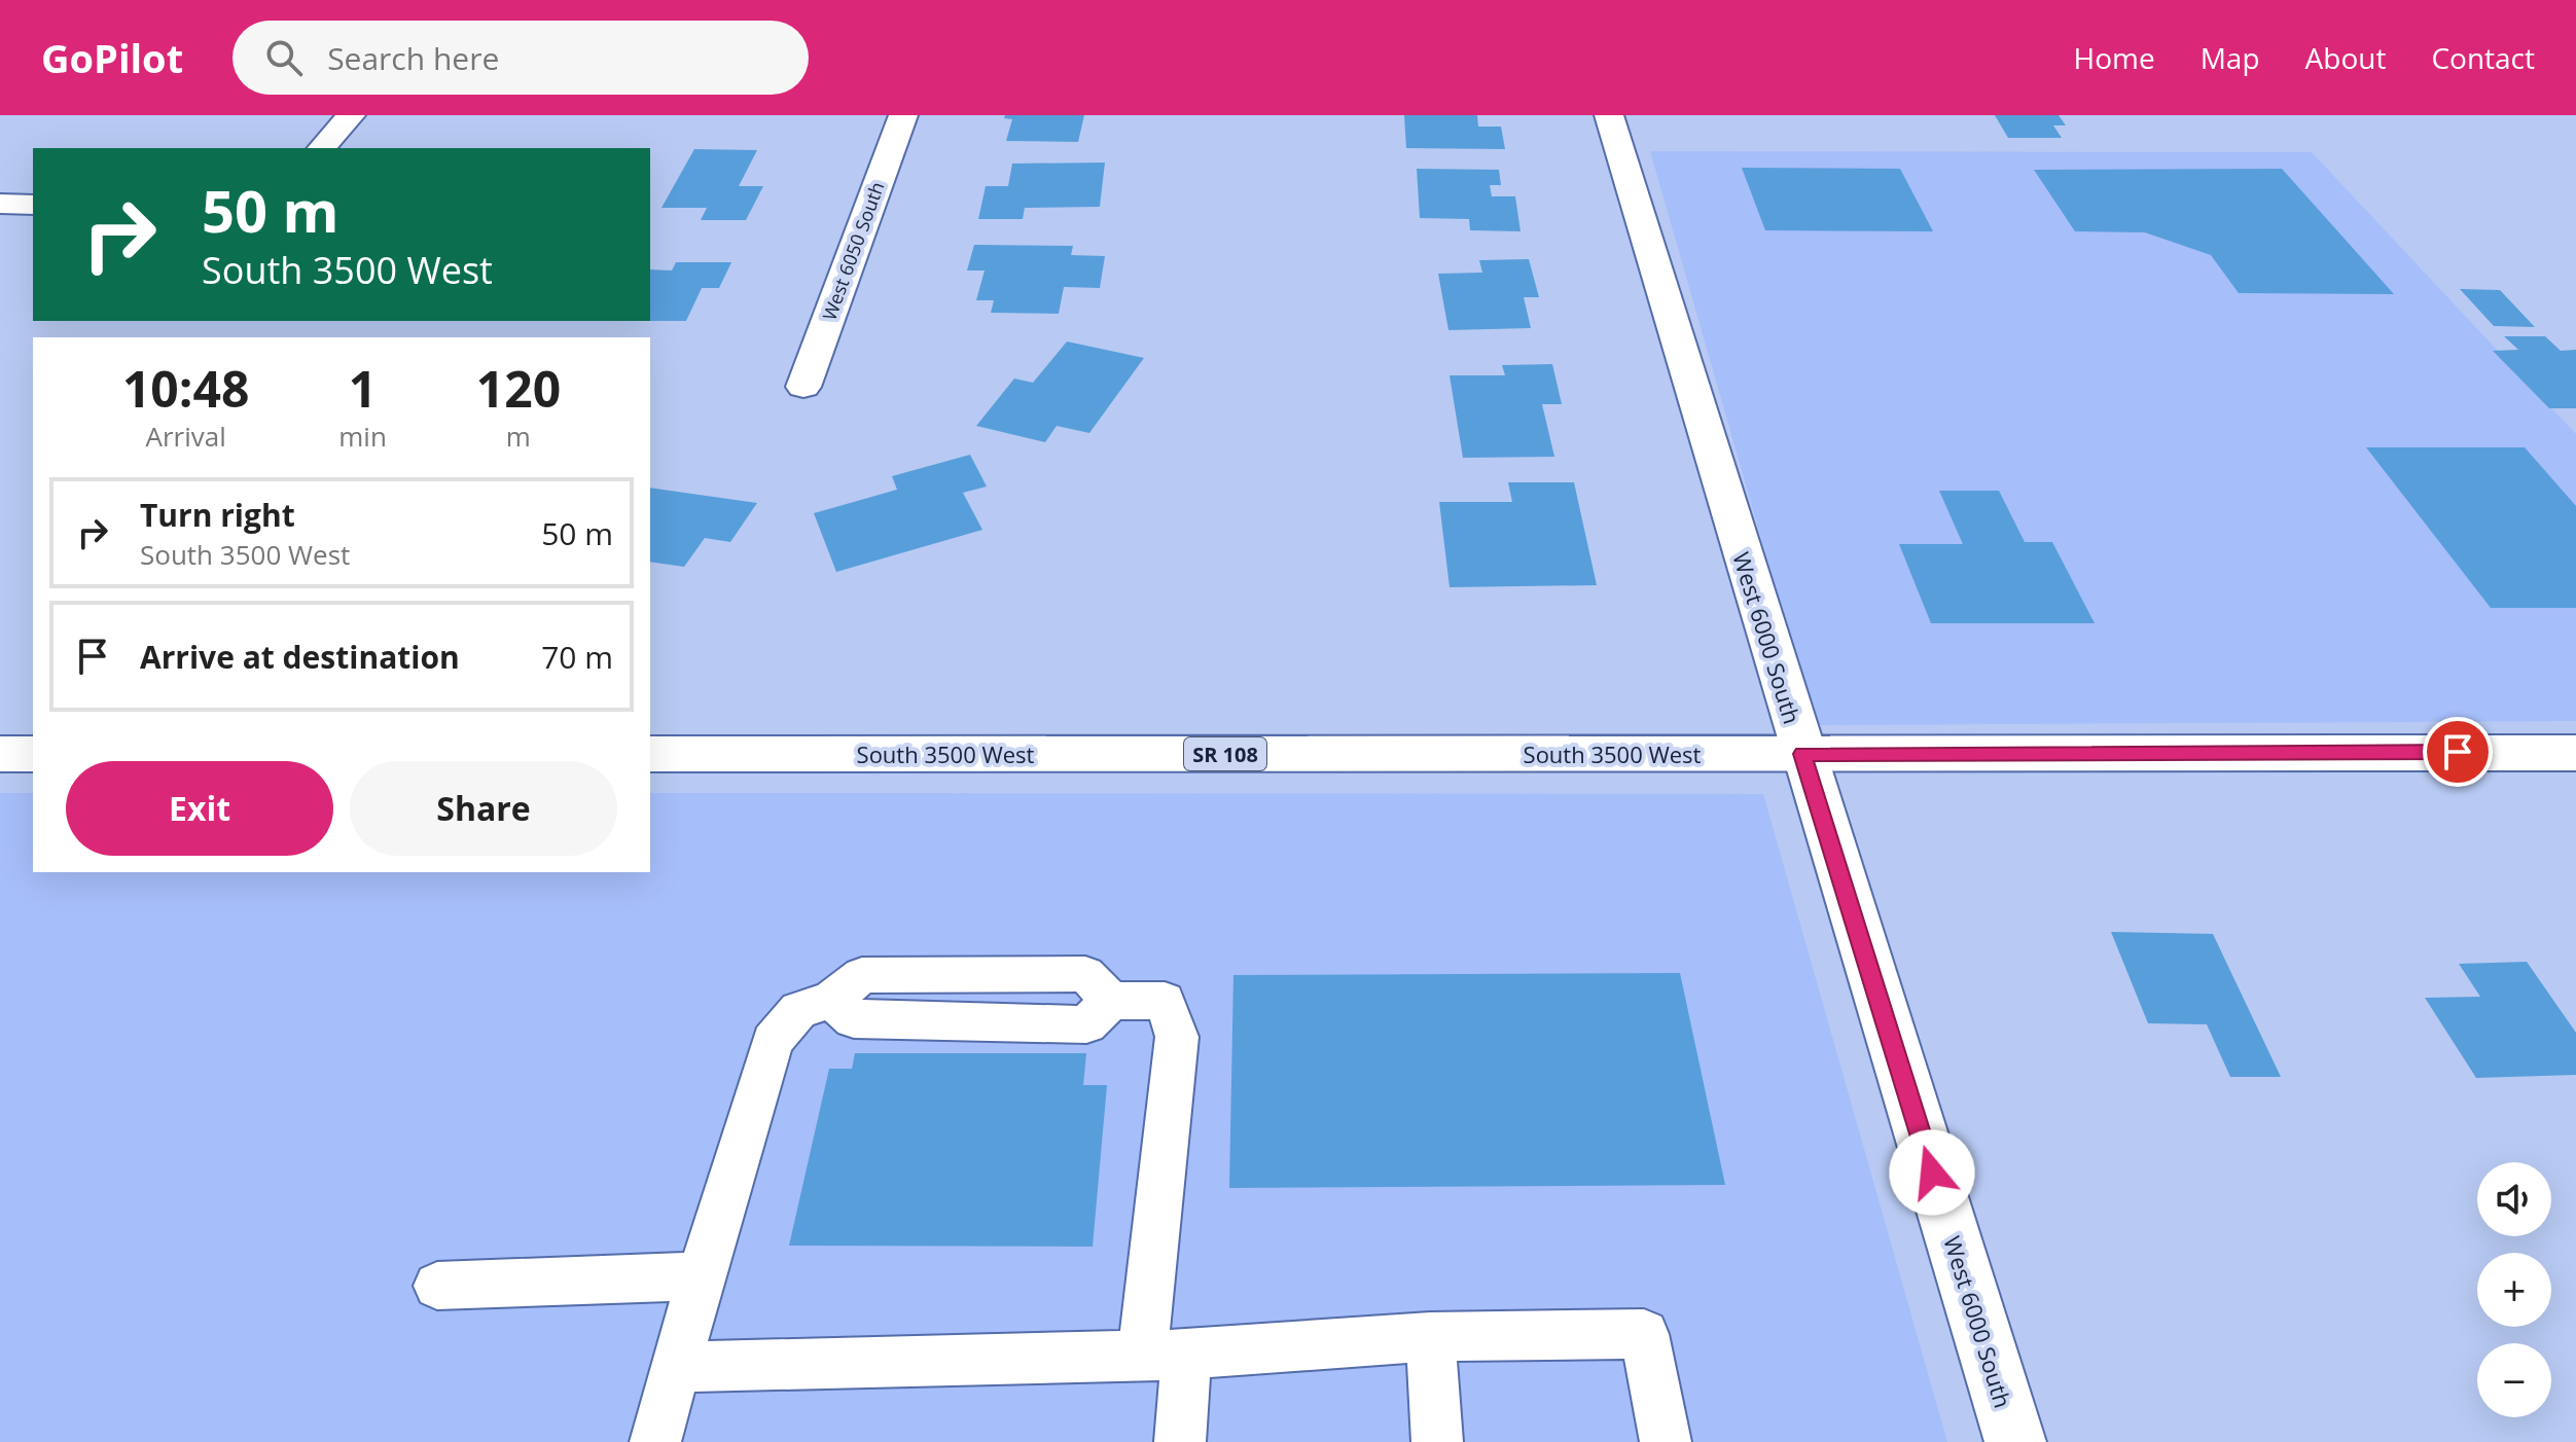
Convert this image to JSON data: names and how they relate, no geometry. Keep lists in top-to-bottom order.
{
  "streets": {
    "street": [
      "West 6050 South",
      "West 6000 South",
      "South 3500 West",
      "SR 108"
    ]
  },
  "crossings": [
    ["West 6000 South", "South 3500 West"]
  ],
  "page": {
    "header": "GoPilot",
    "search": "Search here",
    "nav": [
      "Home",
      "Map",
      "About",
      "Contact"
    ],
    "turn": ["50 m", "South 3500 West"],
    "eta": [
      "10:48",
      "Arrival",
      "1",
      "min",
      "120",
      "m"
    ],
    "list": [
      {
        "name": "Turn right",
        "note": "South 3500 West",
        "value": "50 m"
      },
      {
        "name": "Arrive at destination",
        "value": "70 m"
      }
    ],
    "buttons": ["Exit", "Share"],
    "map_buttons": ["+", "−"]
  }
}
